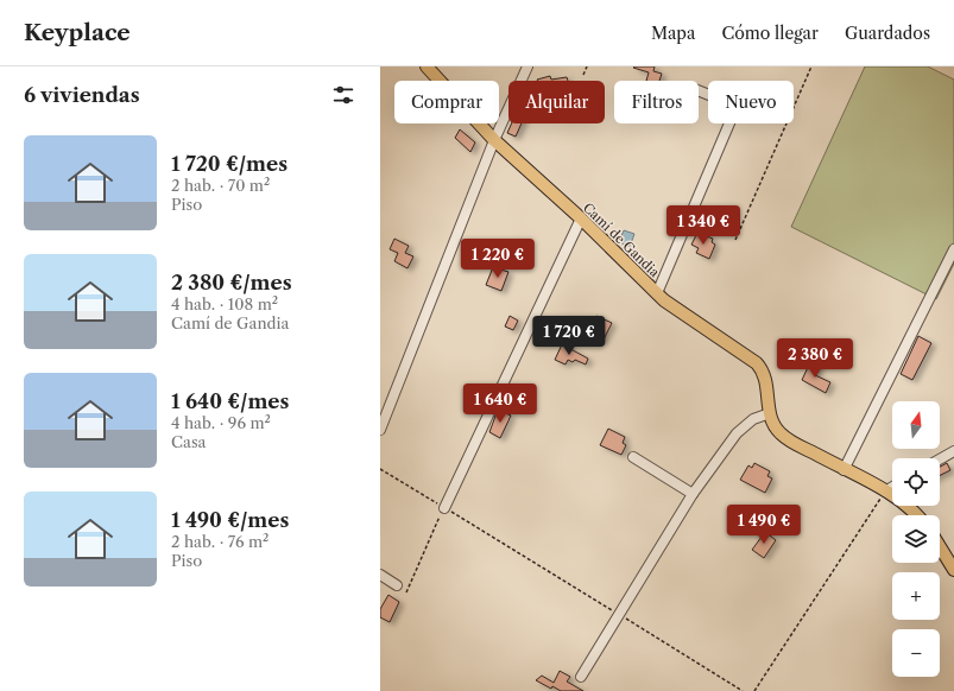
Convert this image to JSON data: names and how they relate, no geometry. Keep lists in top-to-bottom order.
{
  "streets": {
    "main road": ["Camí de Gandia"]
  },
  "north": "top",
  "page": {
    "header": "Keyplace",
    "nav": ["Mapa", "Cómo llegar", "Guardados"],
    "heading": "6 viviendas",
    "chip": [
      "Comprar",
      "Alquilar",
      "Filtros",
      "Nuevo"
    ],
    "list": [
      {
        "name": "1 720 €/mes",
        "note": "2 hab. · 70 m² · Piso"
      },
      {
        "name": "2 380 €/mes",
        "note": "4 hab. · 108 m² · Camí de Gandia"
      },
      {
        "name": "1 640 €/mes",
        "note": "4 hab. · 96 m² · Casa"
      },
      {
        "name": "1 490 €/mes",
        "note": "2 hab. · 76 m² · Piso"
      }
    ],
    "price": [
      "1 340 €",
      "1 220 €",
      "1 720 €",
      "2 380 €",
      "1 640 €",
      "1 490 €"
    ],
    "map_buttons": ["+", "−"]
  }
}
